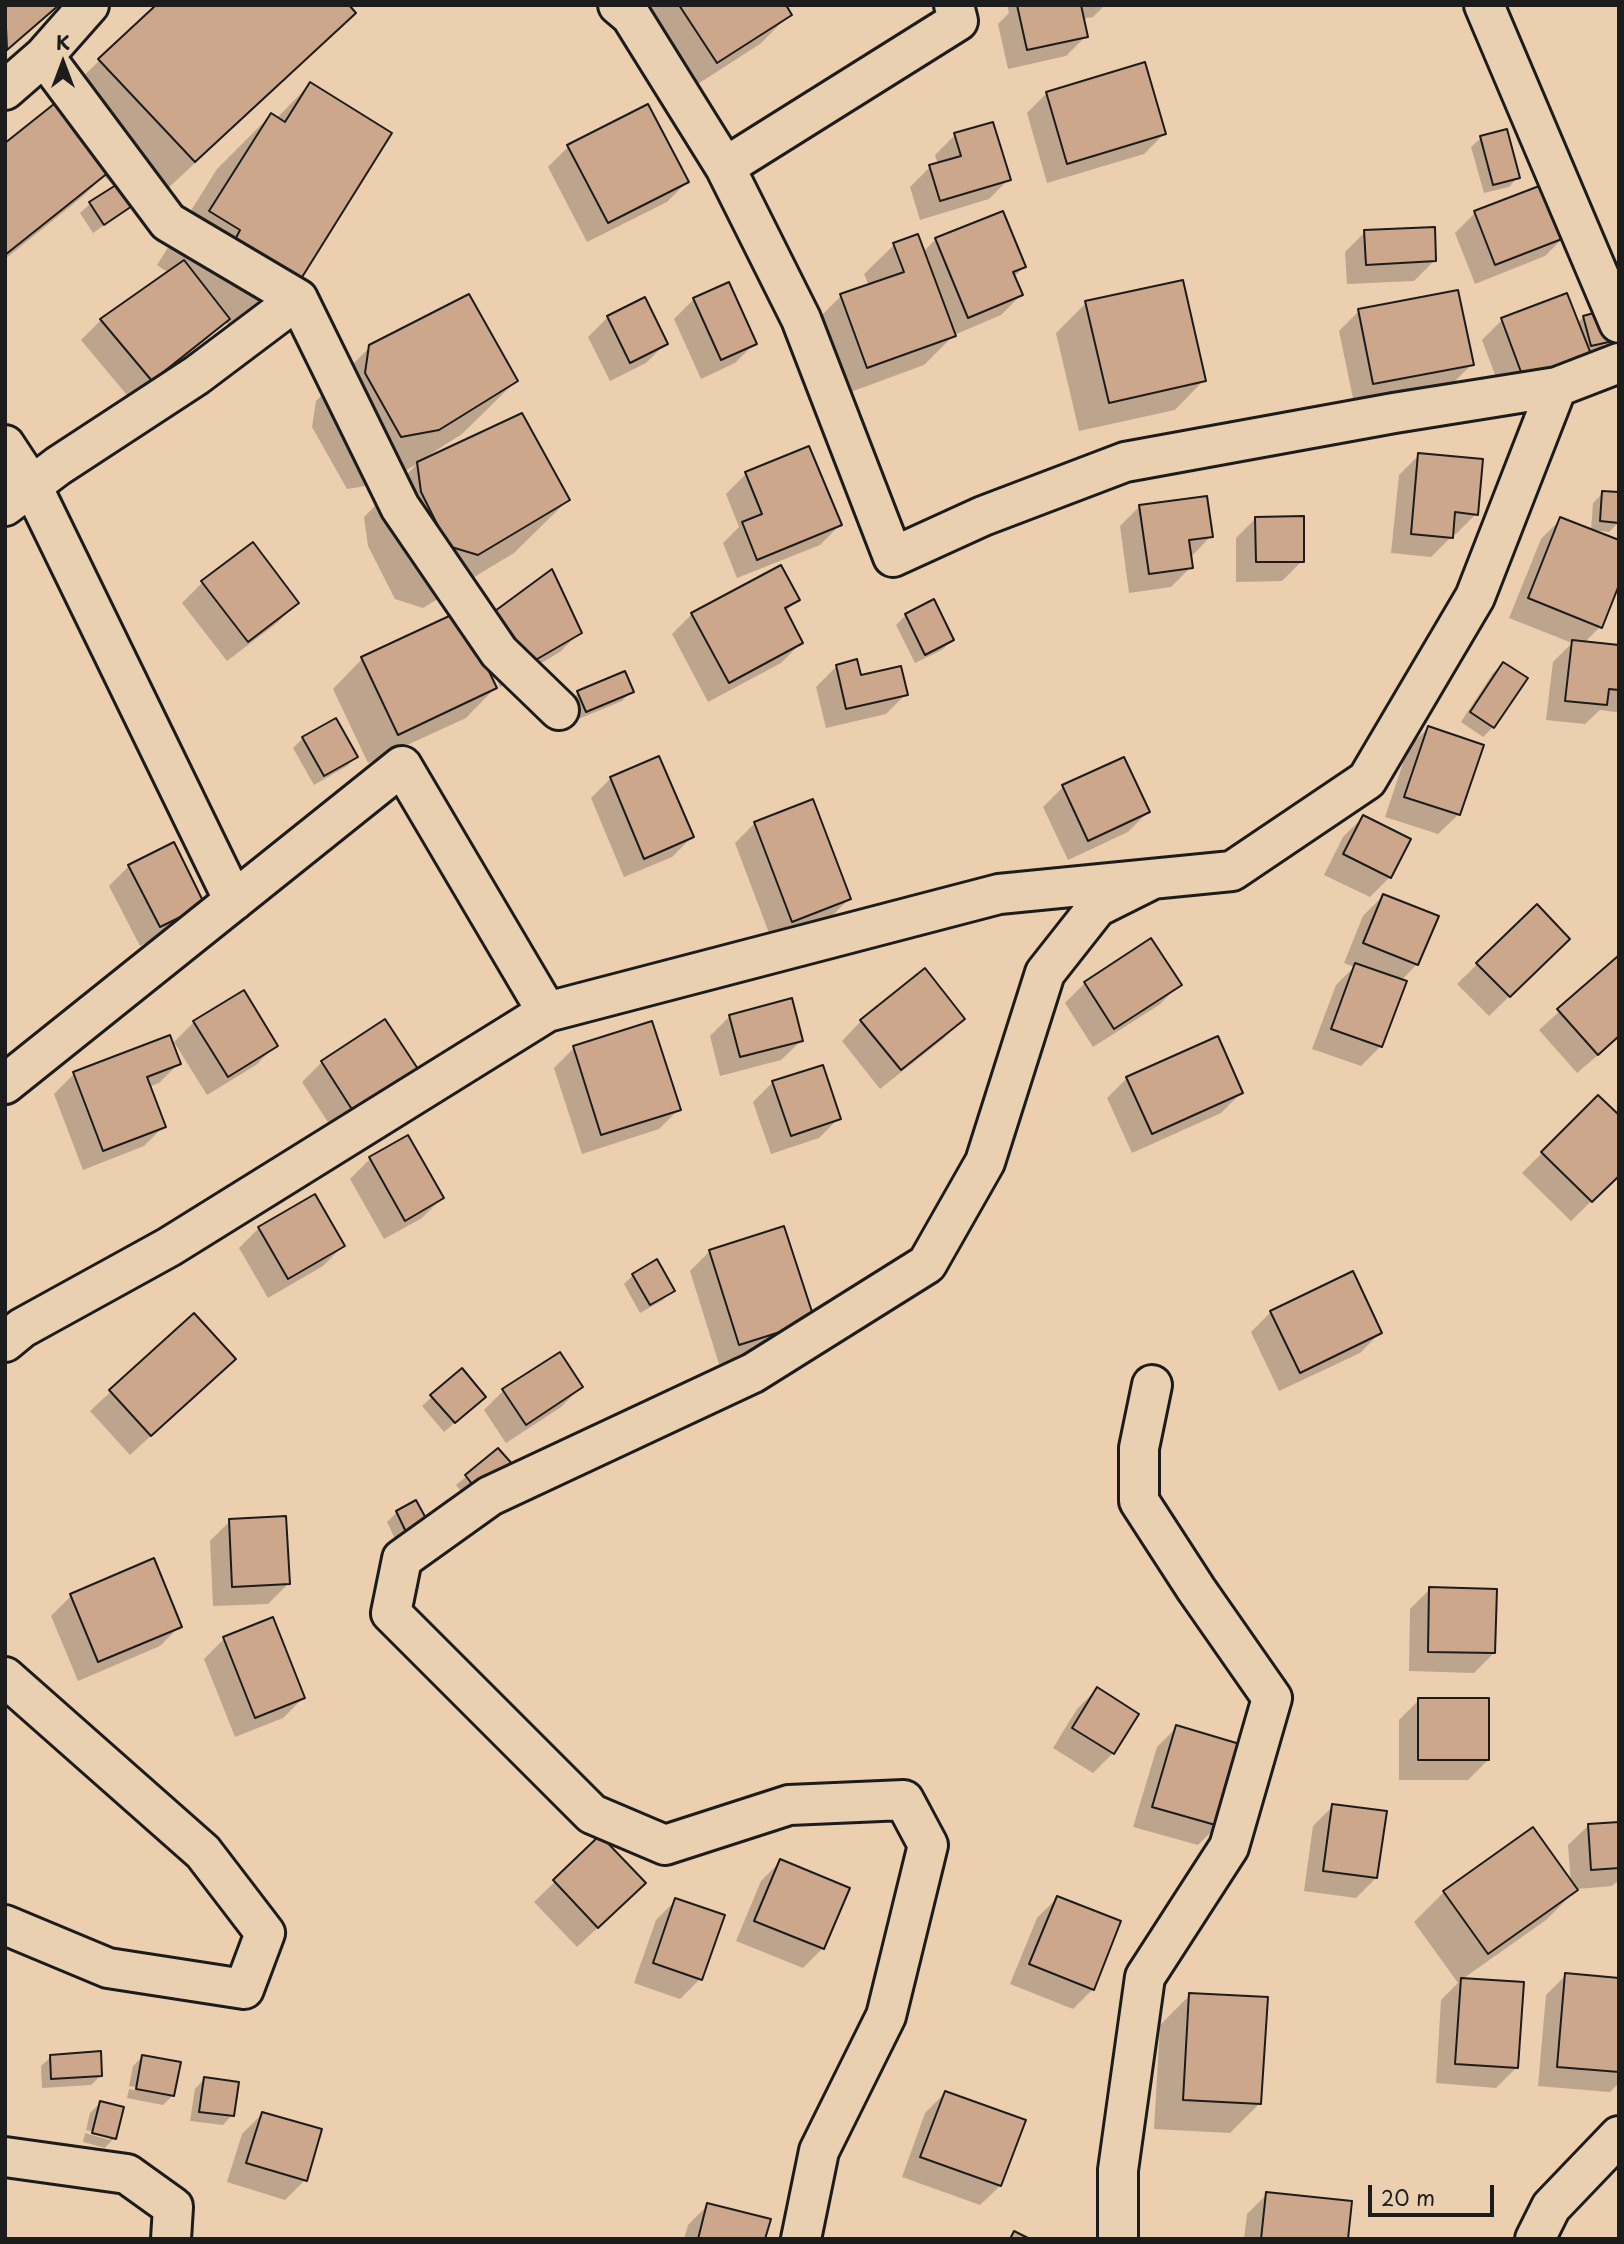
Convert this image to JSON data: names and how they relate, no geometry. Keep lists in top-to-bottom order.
{
  "scale_bar": "20 m",
  "north": "top"
}
